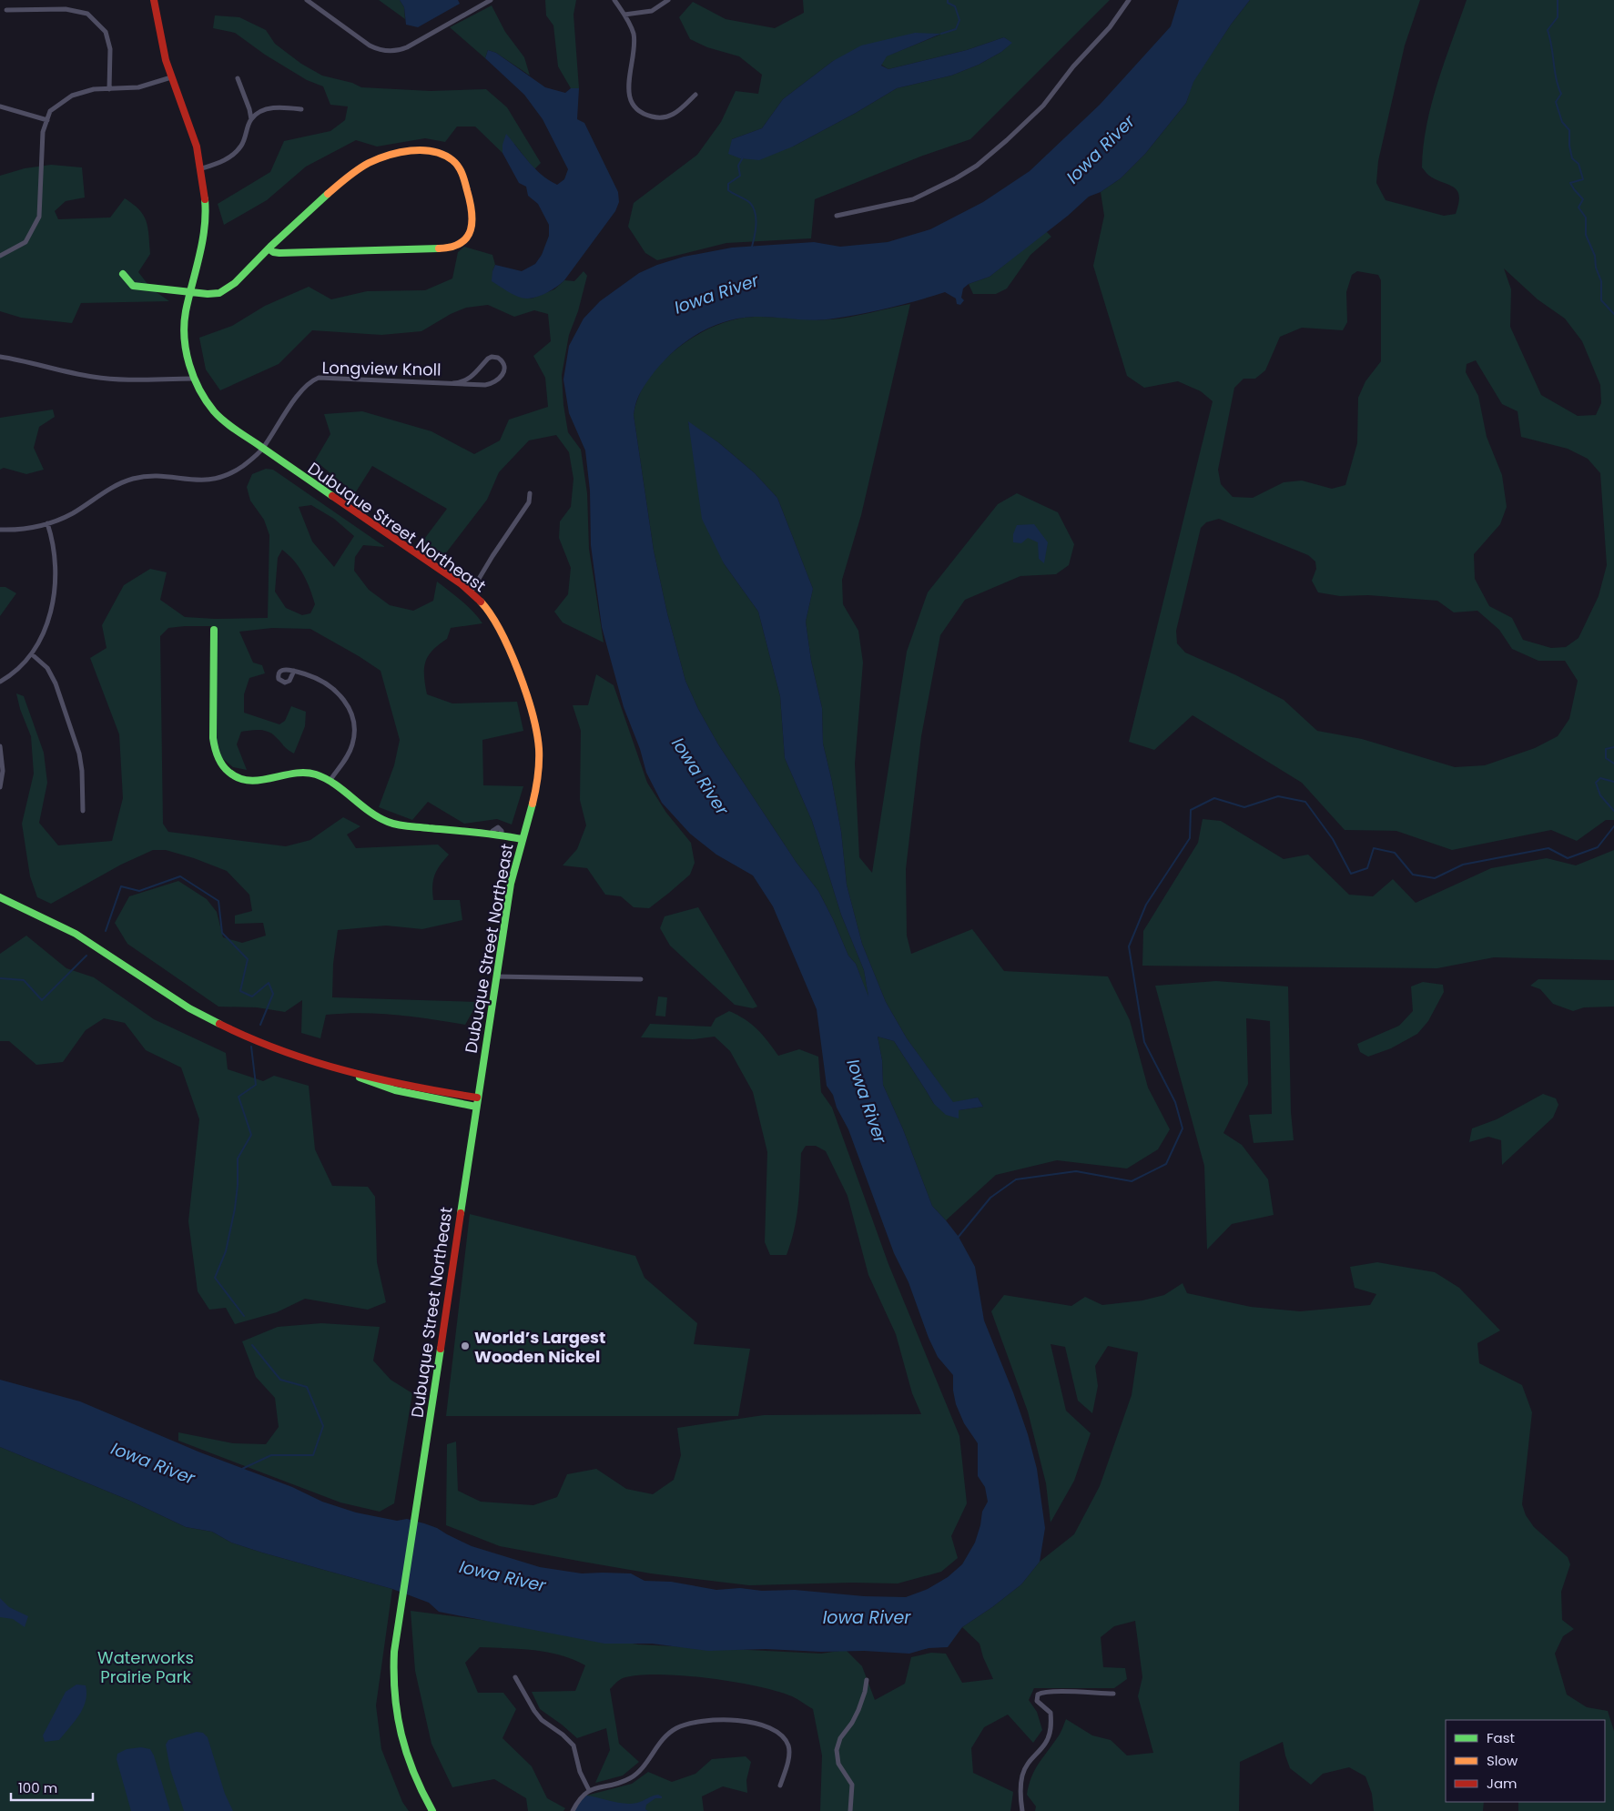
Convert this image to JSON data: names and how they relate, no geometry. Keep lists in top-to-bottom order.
{
  "streets": {
    "main road": ["Dubuque Street Northeast"],
    "street": ["Longview Knoll"]
  },
  "crossings": [
    ["Longview Knoll", "Dubuque Street Northeast"]
  ],
  "water": ["Iowa River"],
  "parks": ["Waterworks Prairie Park"],
  "places": ["World’s Largest Wooden Nickel"],
  "legend": ["Fast", "Slow", "Jam"],
  "scale_bar": "100 m"
}
